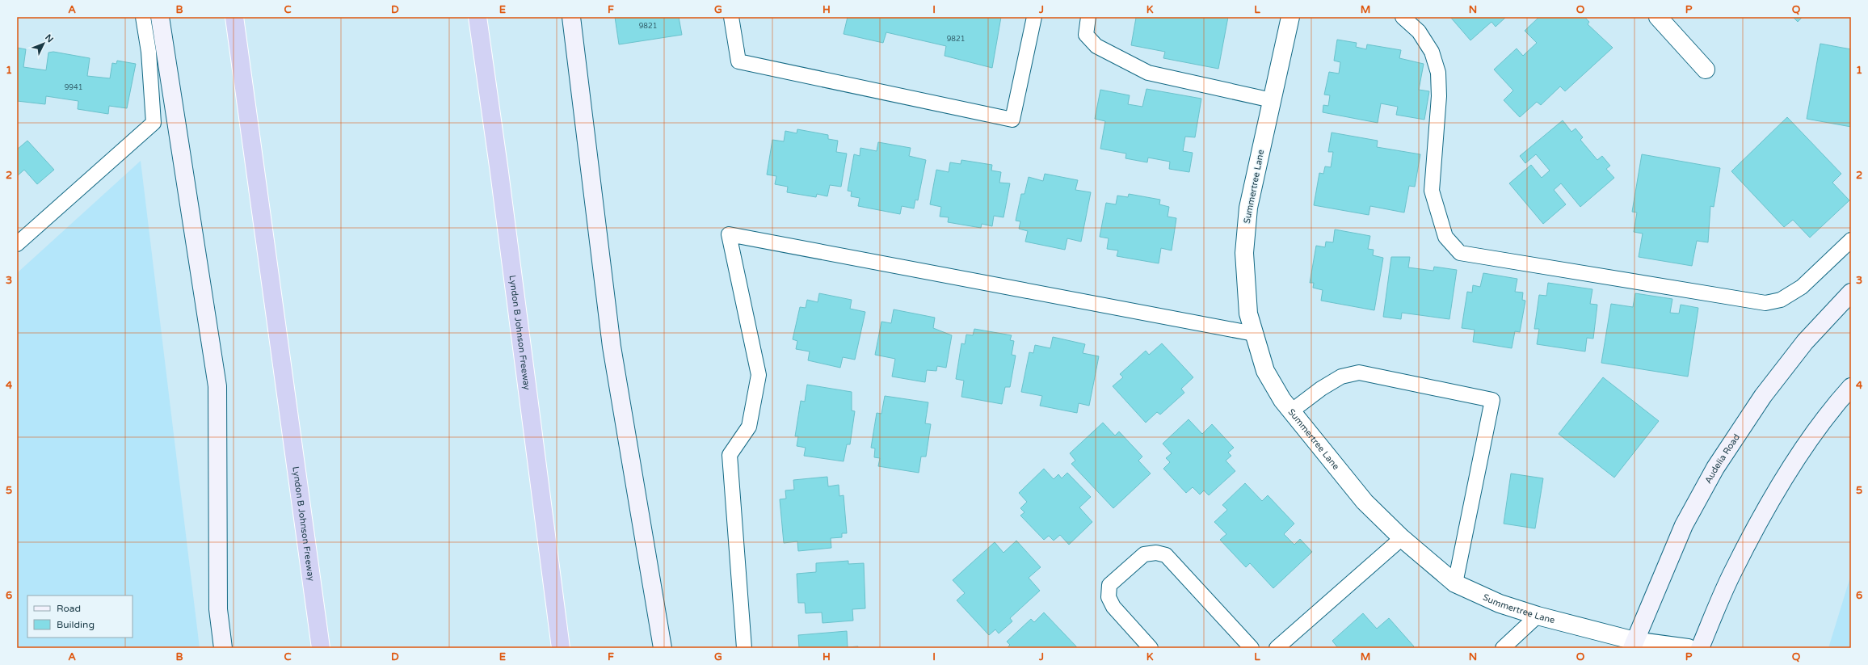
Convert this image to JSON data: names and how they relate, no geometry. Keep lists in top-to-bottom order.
{
  "streets": {
    "highway": ["Lyndon B Johnson Freeway"],
    "main road": ["Audelia Road"],
    "street": ["Summertree Lane"]
  },
  "crossings": [
    ["Summertree Lane", "Audelia Road"]
  ],
  "house_numbers": ["9821", "9821", "9941"],
  "legend": ["Road", "Building"],
  "north": "top right",
  "grid": {
    "columns": [
      "A",
      "B",
      "C",
      "D",
      "E",
      "F",
      "G",
      "H",
      "I",
      "J",
      "K",
      "L",
      "M",
      "N",
      "O",
      "P",
      "Q"
    ],
    "rows": [
      "1",
      "2",
      "3",
      "4",
      "5",
      "6"
    ]
  }
}
